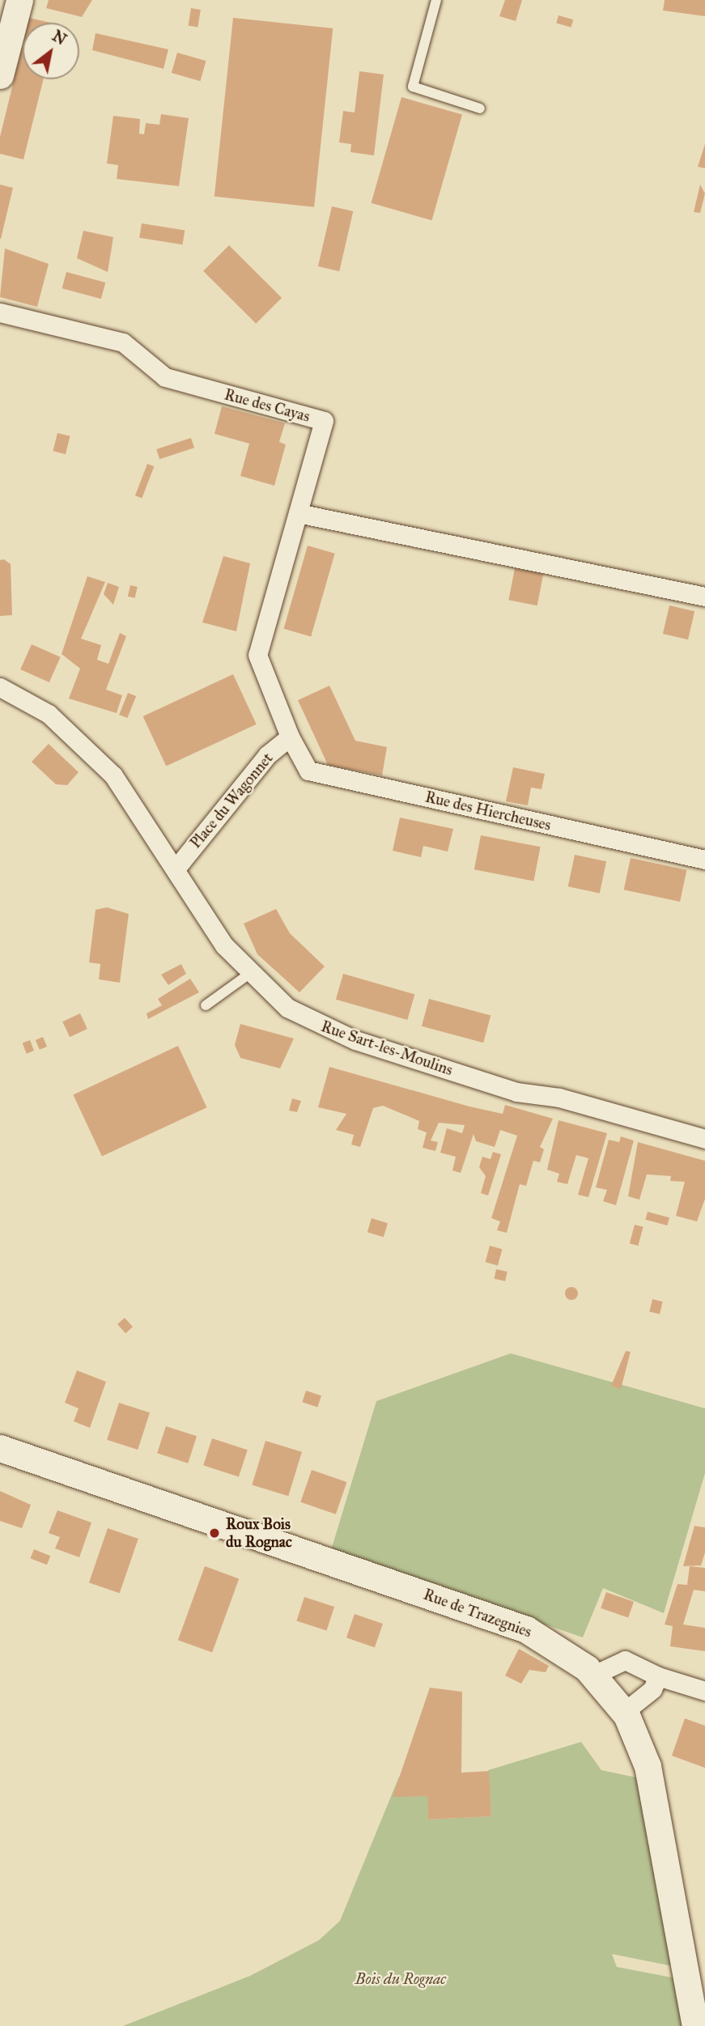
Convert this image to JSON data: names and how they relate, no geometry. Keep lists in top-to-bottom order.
{
  "streets": {
    "main road": ["Rue de Trazegnies"],
    "street": [
      "Rue des Cayas",
      "Place du Wagonnet",
      "Rue des Hiercheuses",
      "Rue Sart-les-Moulins"
    ]
  },
  "crossings": [
    ["Rue des Cayas", "Place du Wagonnet"],
    ["Rue des Cayas", "Rue des Hiercheuses"],
    ["Place du Wagonnet", "Rue des Hiercheuses"],
    ["Place du Wagonnet", "Rue Sart-les-Moulins"]
  ],
  "parks": ["Bois du Rognac"],
  "places": ["Roux Bois du Rognac"],
  "north": "top right"
}
